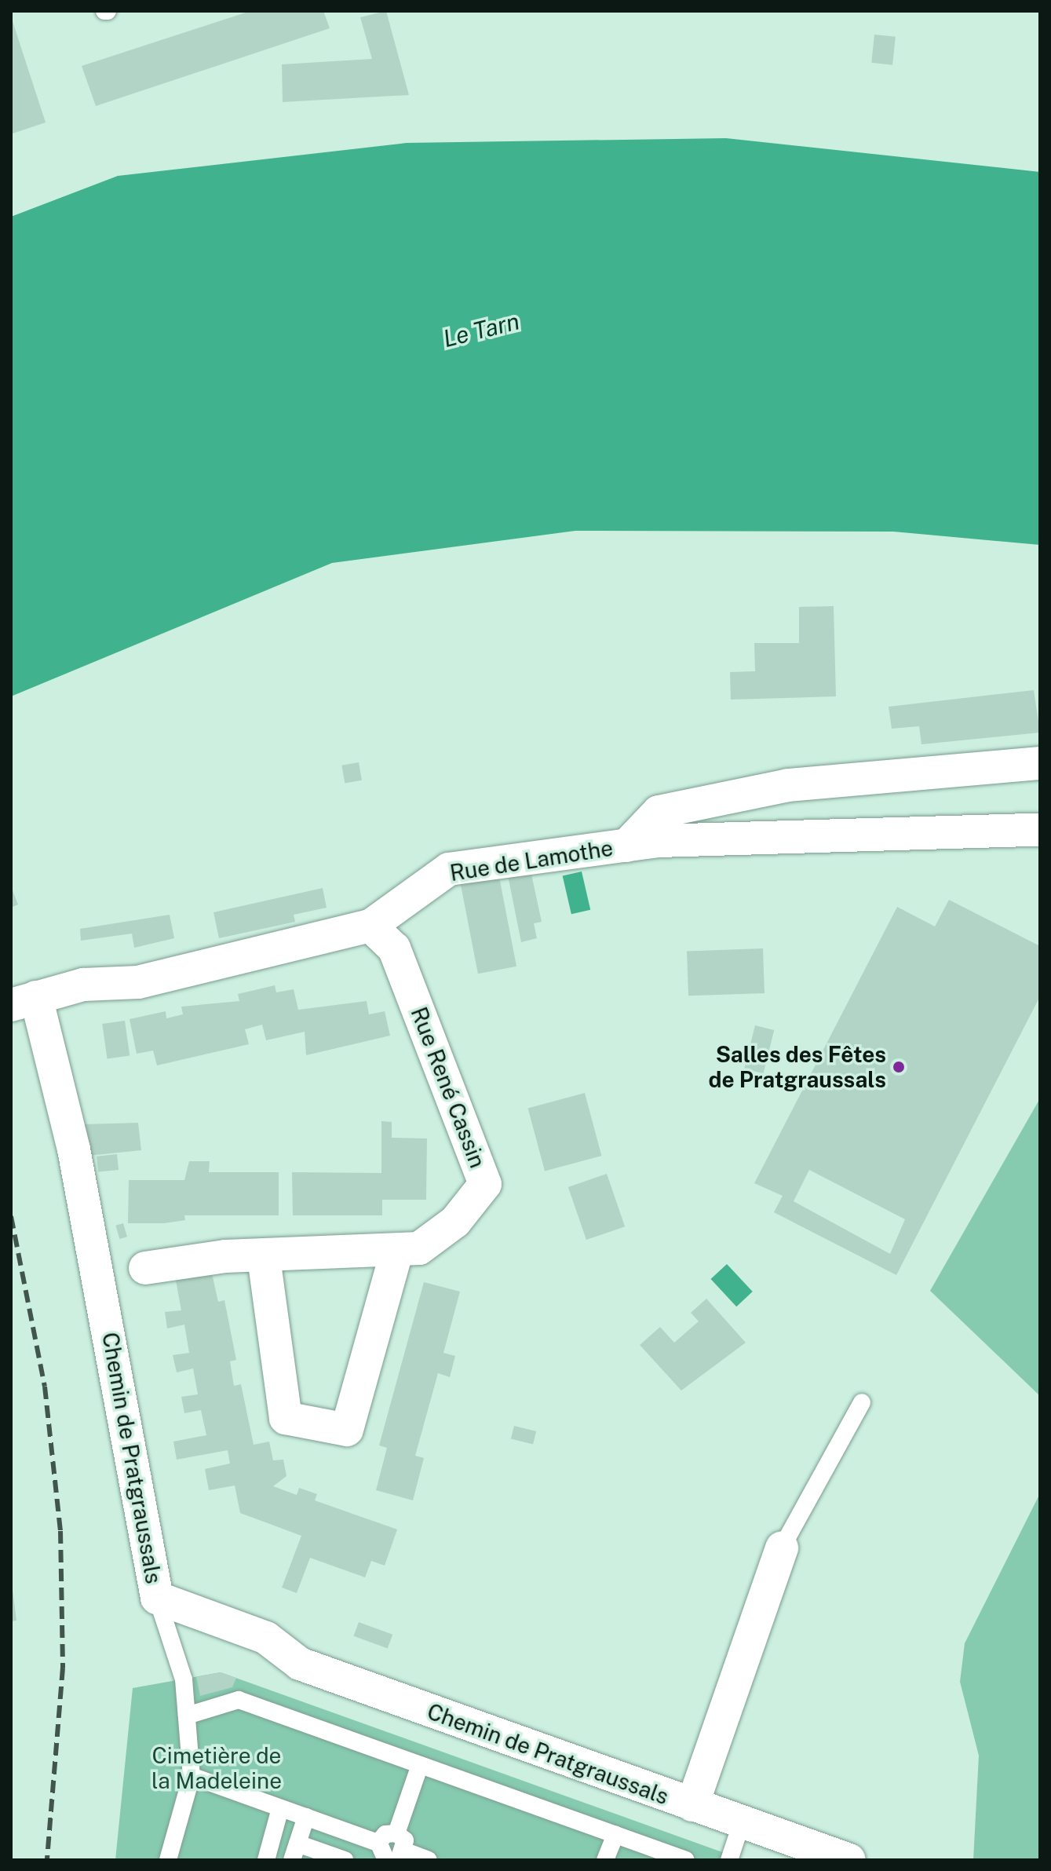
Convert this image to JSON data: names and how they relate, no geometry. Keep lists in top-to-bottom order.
{
  "streets": {
    "street": ["Rue de Lamothe", "Rue René Cassin", "Chemin de Pratgraussals"]
  },
  "crossings": [
    ["Rue de Lamothe", "Rue René Cassin"],
    ["Rue de Lamothe", "Chemin de Pratgraussals"]
  ],
  "water": ["Le Tarn"],
  "parks": ["Cimetière de la Madeleine"],
  "places": ["Salles des Fêtes de Pratgraussals"]
}
